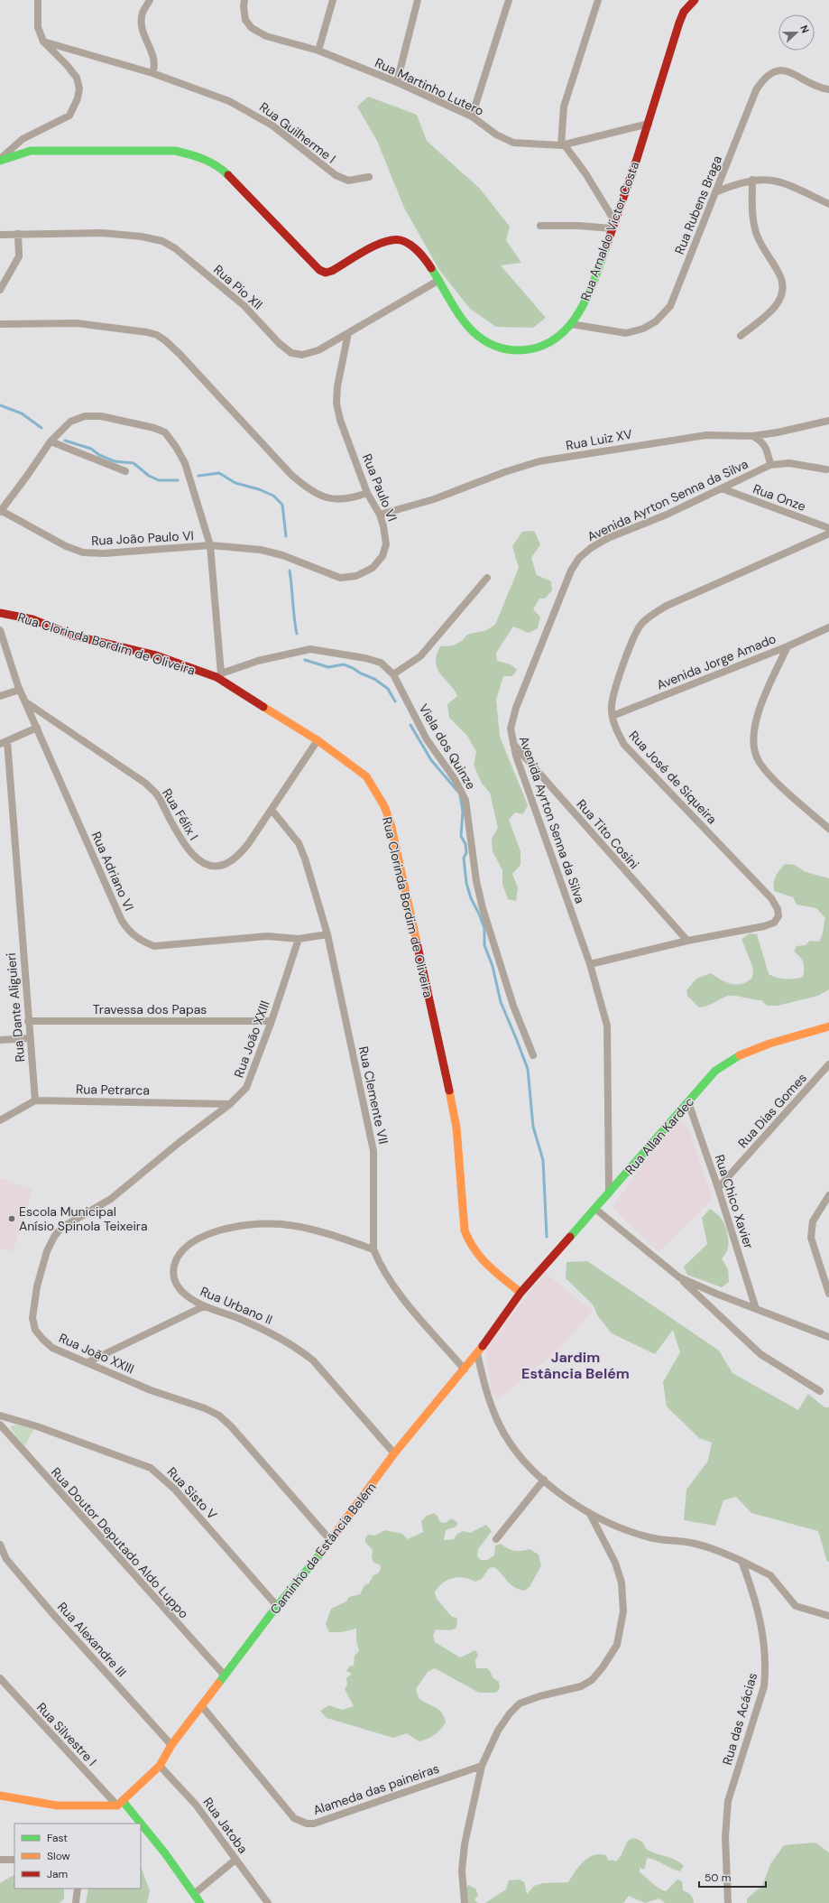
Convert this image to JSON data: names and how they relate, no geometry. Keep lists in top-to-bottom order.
{
  "streets": {
    "street": [
      "Rua Martinho Lutero",
      "Rua Guilherme I",
      "Rua Rubens Braga",
      "Rua Arnaldo Victor Costa",
      "Rua Pio XII",
      "Rua Luiz XV",
      "Rua Paulo VI",
      "Rua Onze",
      "Avenida Ayrton Senna da Silva",
      "Rua João Paulo VI",
      "Rua Clorinda Bordim de Oliveira",
      "Avenida Jorge Amado",
      "Viela dos Quinze",
      "Rua José de Siqueira",
      "Rua Félix I",
      "Rua Tito Cosini",
      "Rua Adriano VI",
      "Rua Dante Aliguieri",
      "Travessa dos Papas",
      "Rua João XXIII",
      "Rua Petrarca",
      "Rua Clemente VII",
      "Rua Dias Gomes",
      "Rua Allan Kardec",
      "Rua Chico Xavier",
      "Rua Urbano II",
      "Rua Sisto V",
      "Rua Doutor Deputado Aldo Luppo",
      "Caminho da Estância Belém",
      "Rua Alexandre III",
      "Rua das Acácias",
      "Rua Silvestre I",
      "Alameda das paineiras",
      "Rua Jatoba"
    ]
  },
  "crossings": [
    ["Rua Martinho Lutero", "Rua Arnaldo Victor Costa"],
    ["Rua Rubens Braga", "Rua Arnaldo Victor Costa"],
    ["Rua Arnaldo Victor Costa", "Rua Pio XII"],
    ["Rua Pio XII", "Rua Paulo VI"],
    ["Rua Luiz XV", "Rua Paulo VI"],
    ["Rua Paulo VI", "Rua João Paulo VI"],
    ["Rua Onze", "Avenida Ayrton Senna da Silva"],
    ["Avenida Ayrton Senna da Silva", "Rua José de Siqueira"],
    ["Avenida Ayrton Senna da Silva", "Rua Tito Cosini"],
    ["Avenida Ayrton Senna da Silva", "Rua Allan Kardec"],
    ["Rua Clorinda Bordim de Oliveira", "Viela dos Quinze"],
    ["Rua Clorinda Bordim de Oliveira", "Rua Félix I"],
    ["Rua Clorinda Bordim de Oliveira", "Rua Allan Kardec"],
    ["Rua Clorinda Bordim de Oliveira", "Caminho da Estância Belém"],
    ["Avenida Jorge Amado", "Rua José de Siqueira"],
    ["Rua José de Siqueira", "Rua Tito Cosini"],
    ["Rua Félix I", "Rua Adriano VI"],
    ["Rua Félix I", "Rua Clemente VII"],
    ["Rua Adriano VI", "Rua João XXIII"],
    ["Rua Adriano VI", "Rua Clemente VII"],
    ["Rua Dante Aliguieri", "Travessa dos Papas"],
    ["Rua Dante Aliguieri", "Rua Petrarca"],
    ["Travessa dos Papas", "Rua João XXIII"],
    ["Rua João XXIII", "Rua Petrarca"],
    ["Rua João XXIII", "Caminho da Estância Belém"],
    ["Rua Clemente VII", "Rua Urbano II"],
    ["Rua Clemente VII", "Caminho da Estância Belém"],
    ["Rua Dias Gomes", "Rua Chico Xavier"],
    ["Rua Allan Kardec", "Rua Chico Xavier"],
    ["Rua Allan Kardec", "Caminho da Estância Belém"],
    ["Rua Urbano II", "Caminho da Estância Belém"],
    ["Rua Sisto V", "Caminho da Estância Belém"],
    ["Rua Doutor Deputado Aldo Luppo", "Caminho da Estância Belém"],
    ["Caminho da Estância Belém", "Rua Alexandre III"],
    ["Caminho da Estância Belém", "Rua Silvestre I"],
    ["Caminho da Estância Belém", "Alameda das paineiras"],
    ["Caminho da Estância Belém", "Rua Jatoba"]
  ],
  "districts": ["Jardim Estância Belém"],
  "places": ["Escola Municipal Anísio Spinola Teixeira"],
  "legend": ["Fast", "Slow", "Jam"],
  "scale_bar": "50 m",
  "north": "right"
}
